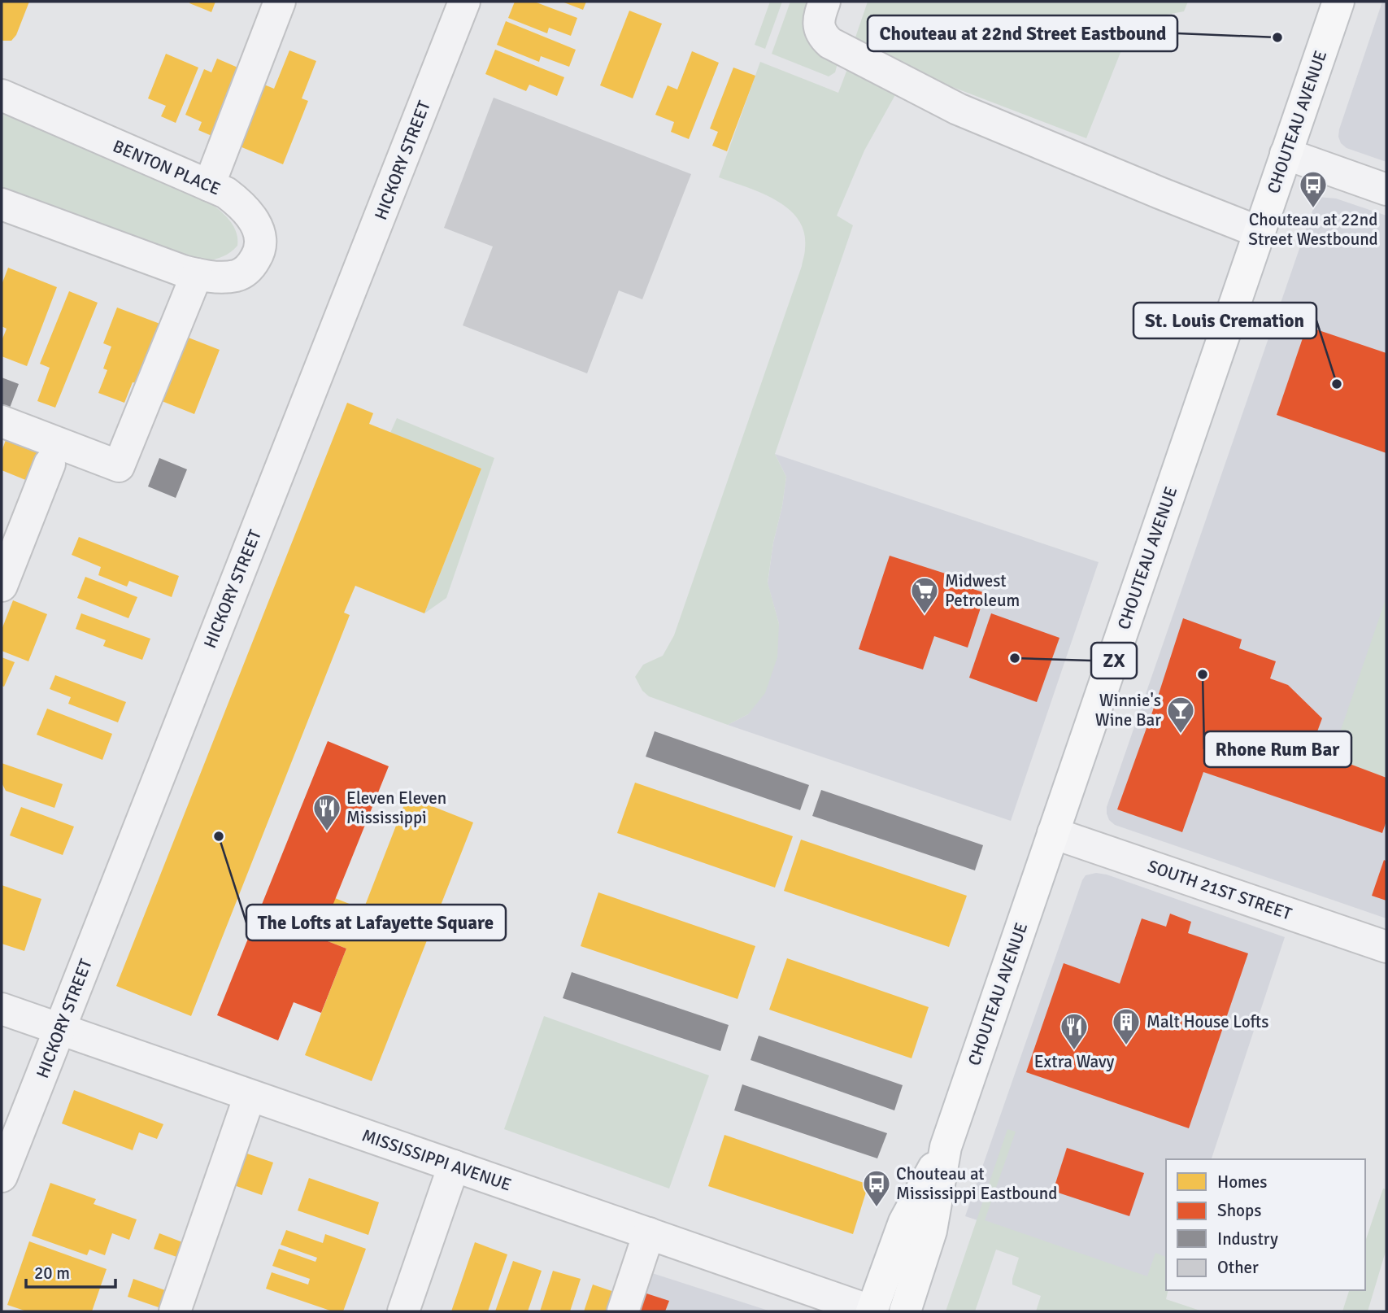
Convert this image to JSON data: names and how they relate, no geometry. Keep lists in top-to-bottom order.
{
  "streets": {
    "main road": ["CHOUTEAU AVENUE"],
    "street": [
      "HICKORY STREET",
      "BENTON PLACE",
      "SOUTH 21ST STREET",
      "MISSISSIPPI AVENUE"
    ]
  },
  "crossings": [
    ["CHOUTEAU AVENUE", "SOUTH 21ST STREET"],
    ["CHOUTEAU AVENUE", "MISSISSIPPI AVENUE"],
    ["HICKORY STREET", "MISSISSIPPI AVENUE"]
  ],
  "places": {
    "other": [
      "Chouteau at 22nd Street Eastbound",
      "St. Louis Cremation",
      "ZX",
      "Rhone Rum Bar",
      "The Lofts at Lafayette Square"
    ],
    "bus stop": ["Chouteau at 22nd Street Westbound", "Chouteau at Mississippi Eastbound"],
    "supermarket": ["Midwest Petroleum"],
    "bar": ["Winnie's Wine Bar"],
    "restaurant": ["Eleven Eleven Mississippi", "Extra Wavy"],
    "building": ["Malt House Lofts"]
  },
  "legend": [
    "Homes",
    "Shops",
    "Industry",
    "Other"
  ],
  "scale_bar": "20 m"
}
